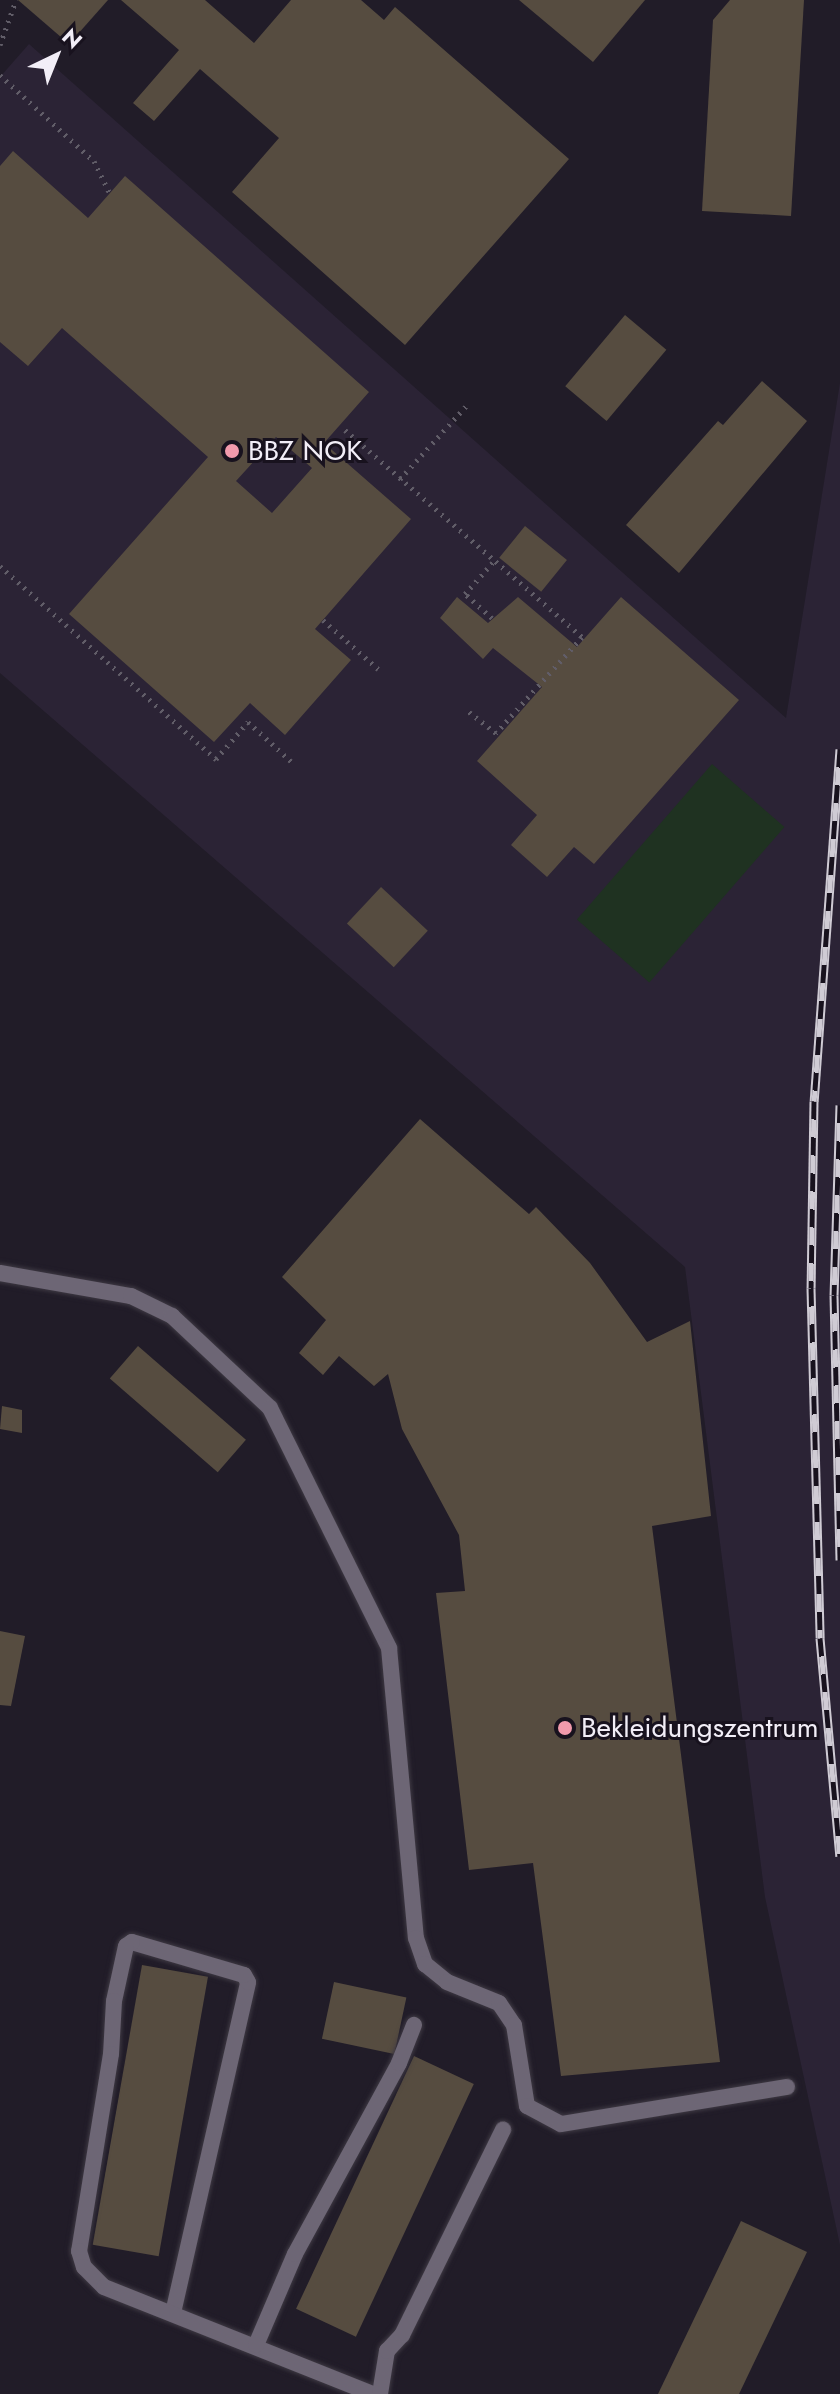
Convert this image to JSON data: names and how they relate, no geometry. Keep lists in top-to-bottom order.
{
  "places": ["BBZ NOK", "Bekleidungszentrum"],
  "north": "top right"
}
